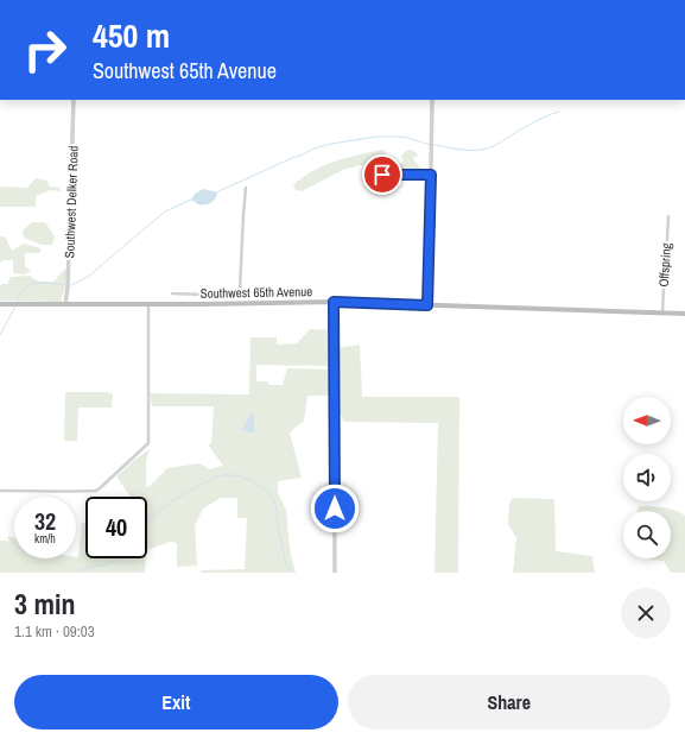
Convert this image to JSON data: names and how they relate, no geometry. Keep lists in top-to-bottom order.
{
  "streets": {
    "main road": ["Southwest 65th Avenue"],
    "street": ["Southwest Delker Road", "Offspring"]
  },
  "crossings": [
    ["Southwest Delker Road", "Southwest 65th Avenue"],
    ["Offspring", "Southwest 65th Avenue"]
  ],
  "north": "left",
  "page": {
    "turn": ["450 m", "Southwest 65th Avenue"],
    "speed": "32 km/h",
    "limit": "40",
    "heading": ["3 min", "1.1 km · 09:03"],
    "buttons": ["Exit", "Share"]
  }
}
